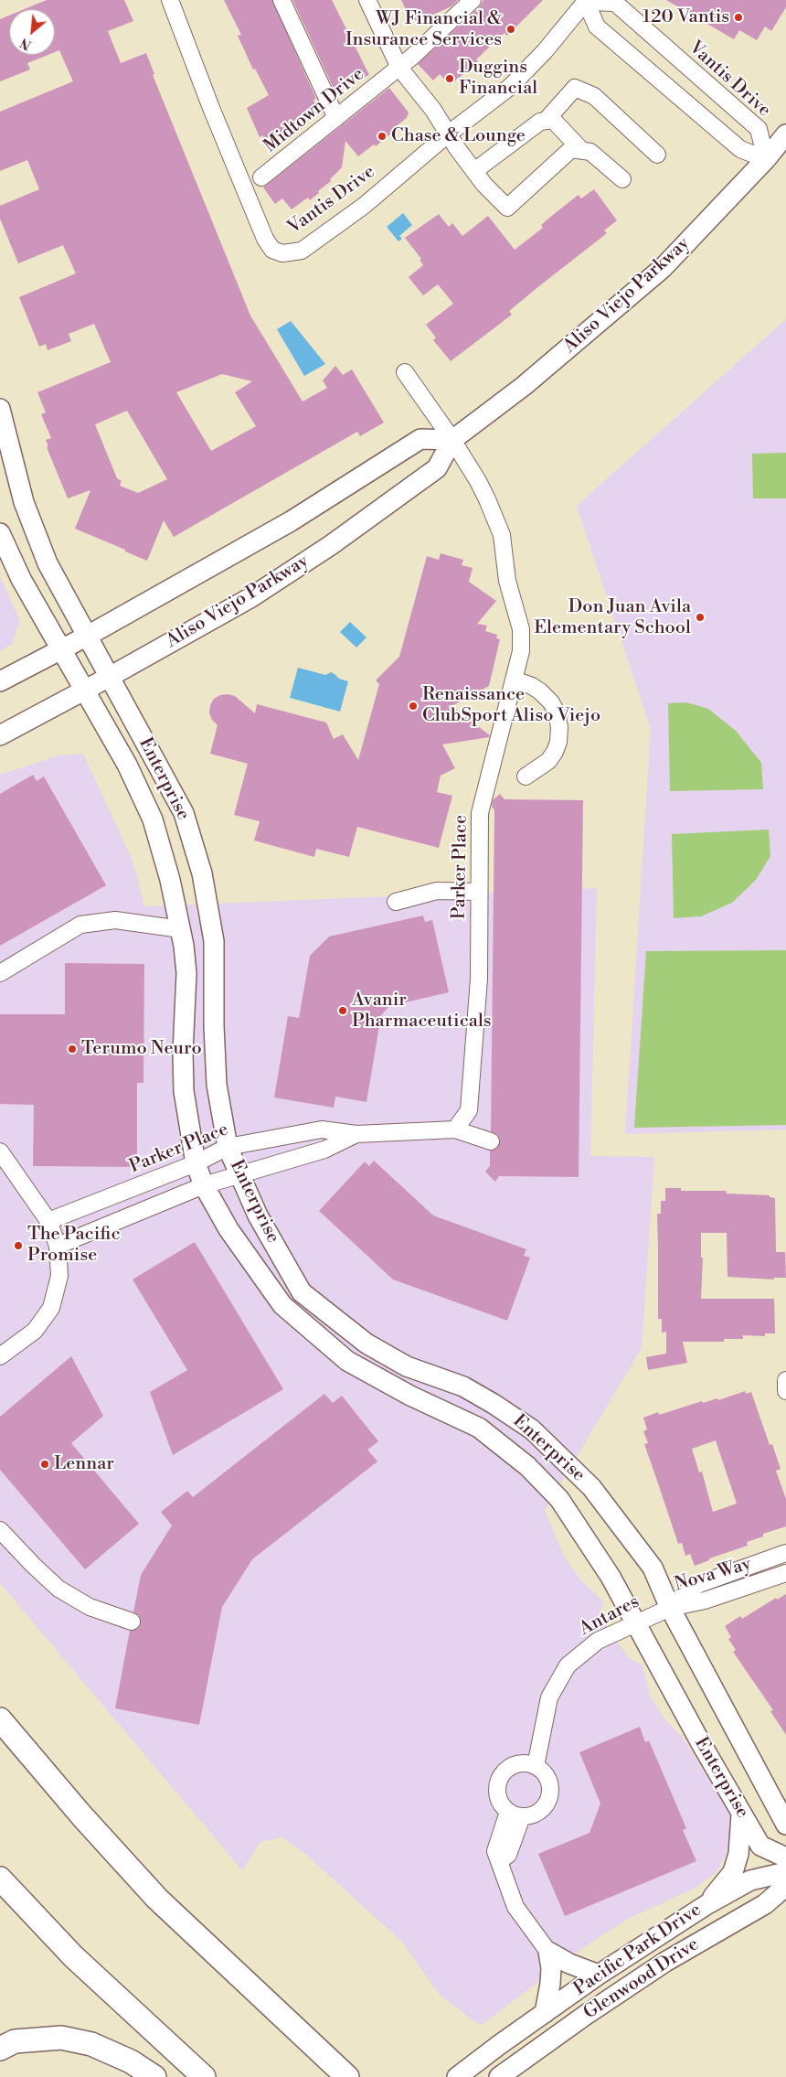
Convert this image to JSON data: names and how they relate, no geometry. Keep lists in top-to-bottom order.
{
  "streets": {
    "main road": [
      "Aliso Viejo Parkway",
      "Enterprise",
      "Pacific Park Drive",
      "Glenwood Drive"
    ],
    "street": [
      "Vantis Drive",
      "Midtown Drive",
      "Parker Place",
      "Nova Way",
      "Antares"
    ]
  },
  "crossings": [
    ["Vantis Drive", "Aliso Viejo Parkway"],
    ["Aliso Viejo Parkway", "Enterprise"],
    ["Aliso Viejo Parkway", "Parker Place"],
    ["Enterprise", "Parker Place"],
    ["Enterprise", "Nova Way"],
    ["Enterprise", "Antares"],
    ["Nova Way", "Antares"]
  ],
  "places": [
    "120 Vantis",
    "WJ Financial & Insurance Services",
    "Duggins Financial",
    "Chase & Lounge",
    "Don Juan Avila Elementary School",
    "Renaissance ClubSport Aliso Viejo",
    "Avanir Pharmaceuticals",
    "Terumo Neuro",
    "The Pacific Promise",
    "Lennar"
  ],
  "north": "bottom left"
}
